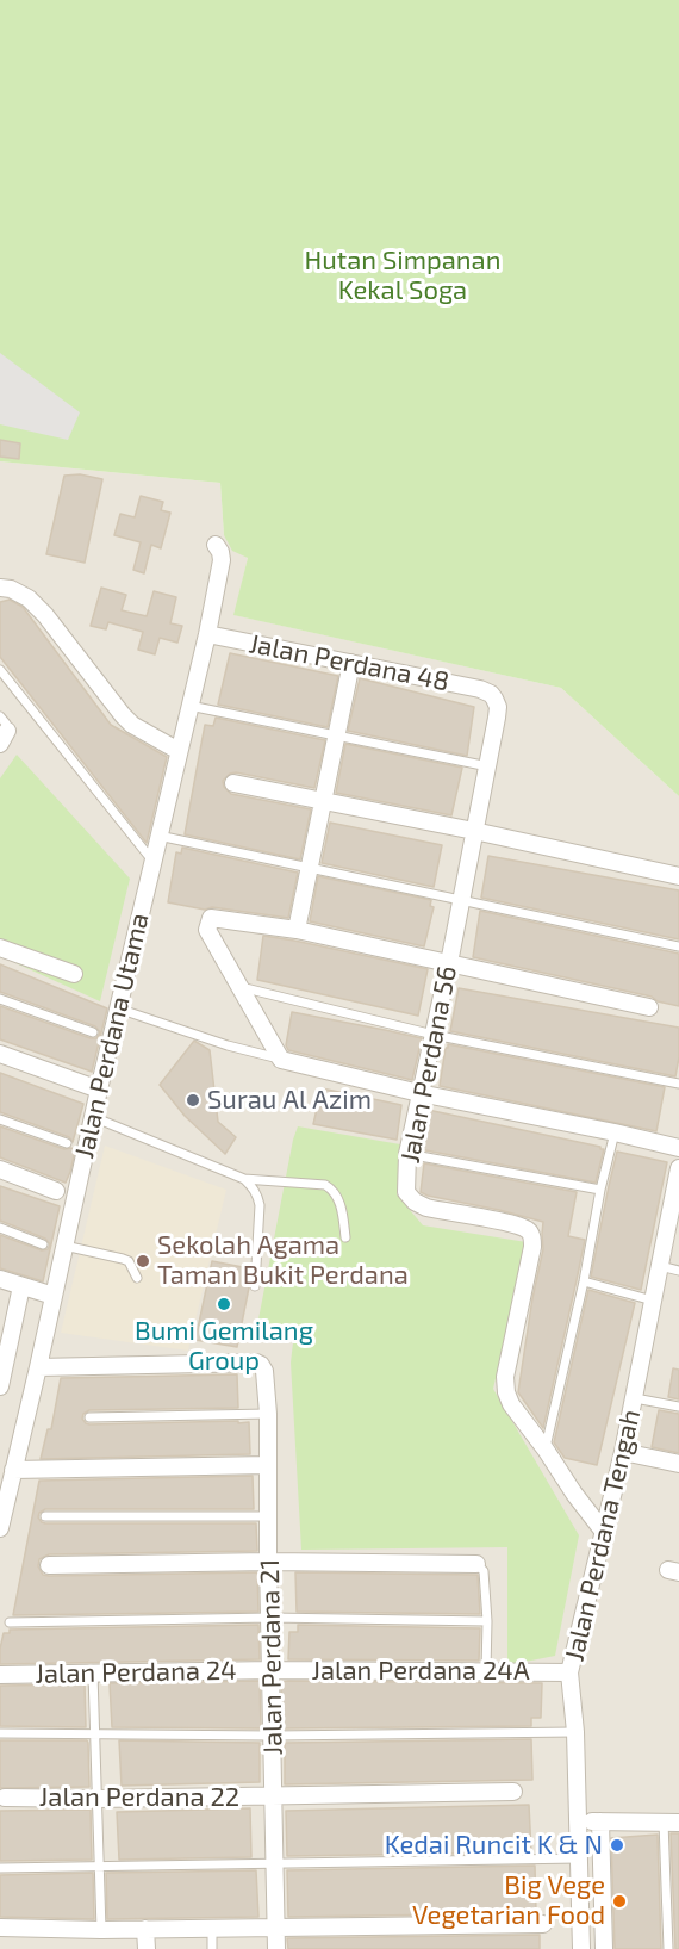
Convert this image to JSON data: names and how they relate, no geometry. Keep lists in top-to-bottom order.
{
  "streets": {
    "street": [
      "Jalan Perdana 48",
      "Jalan Perdana Utama",
      "Jalan Perdana 56",
      "Jalan Perdana Tengah",
      "Jalan Perdana 21",
      "Jalan Perdana 24A",
      "Jalan Perdana 24",
      "Jalan Perdana 22"
    ]
  },
  "crossings": [
    ["Jalan Perdana 48", "Jalan Perdana Utama"],
    ["Jalan Perdana 48", "Jalan Perdana 56"],
    ["Jalan Perdana Utama", "Jalan Perdana 21"],
    ["Jalan Perdana 56", "Jalan Perdana Tengah"],
    ["Jalan Perdana Tengah", "Jalan Perdana 24A"],
    ["Jalan Perdana 21", "Jalan Perdana 24A"],
    ["Jalan Perdana 21", "Jalan Perdana 24"],
    ["Jalan Perdana 21", "Jalan Perdana 22"],
    ["Jalan Perdana 24A", "Jalan Perdana 24"]
  ],
  "parks": ["Hutan Simpanan Kekal Soga"],
  "places": [
    "Surau Al Azim",
    "Sekolah Agama Taman Bukit Perdana",
    "Bumi Gemilang Group",
    "Kedai Runcit K & N",
    "Big Vege Vegetarian Food"
  ]
}
